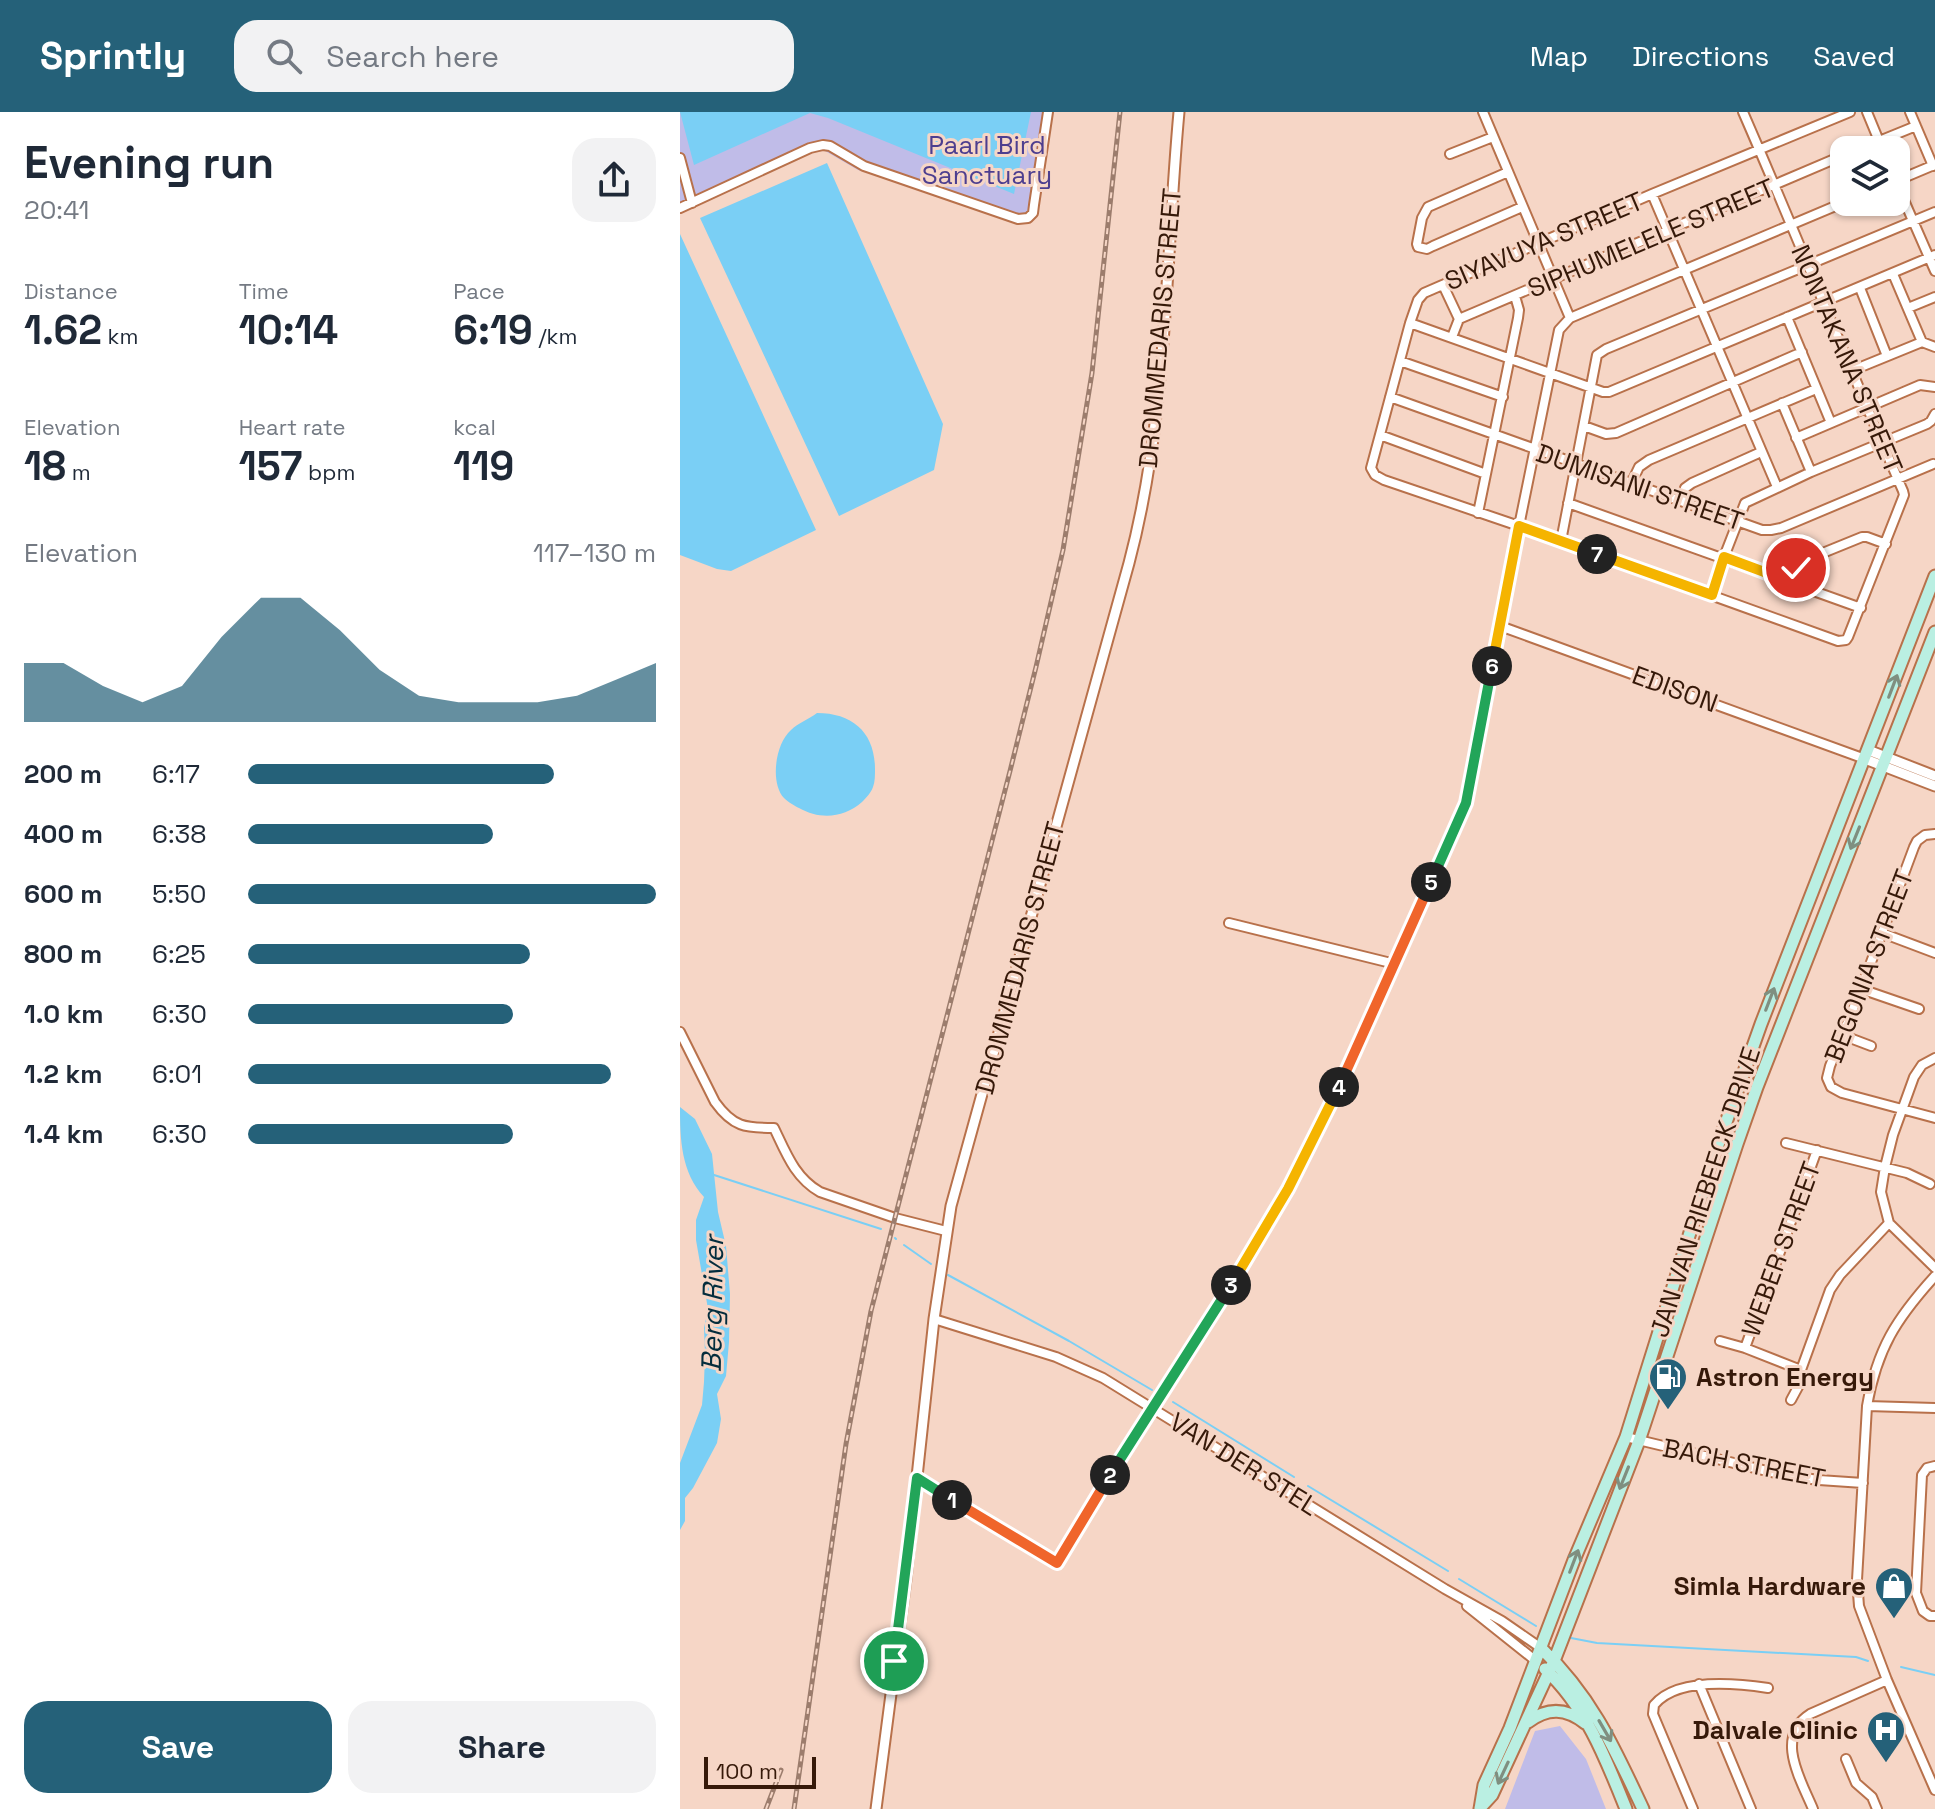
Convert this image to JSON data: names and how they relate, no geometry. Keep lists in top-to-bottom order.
{
  "streets": {
    "main road": ["JAN VAN RIEBEECK DRIVE", "VAN DER STEL"],
    "street": [
      "SIPHUMELELE STREET",
      "SIYAVUYA STREET",
      "DROMMEDARIS STREET",
      "NONTAKANA STREET",
      "DUMISANI STREET",
      "EDISON",
      "BEGONIA STREET",
      "WEBER STREET",
      "BACH STREET"
    ]
  },
  "crossings": [
    ["SIPHUMELELE STREET", "NONTAKANA STREET"],
    ["SIYAVUYA STREET", "NONTAKANA STREET"],
    ["SIYAVUYA STREET", "DUMISANI STREET"],
    ["DROMMEDARIS STREET", "VAN DER STEL"],
    ["NONTAKANA STREET", "DUMISANI STREET"],
    ["EDISON", "JAN VAN RIEBEECK DRIVE"],
    ["JAN VAN RIEBEECK DRIVE", "BACH STREET"],
    ["JAN VAN RIEBEECK DRIVE", "VAN DER STEL"]
  ],
  "water": ["Berg River"],
  "parks": ["Paarl Bird Sanctuary"],
  "places": {
    "fuel station": ["Astron Energy"],
    "shop": ["Simla Hardware"],
    "hospital": ["Dalvale Clinic"]
  },
  "scale_bar": "100 m",
  "page": {
    "header": "Sprintly",
    "search": "Search here",
    "nav": ["Map", "Directions", "Saved"],
    "heading": ["Evening run", "20:41"],
    "stats": [
      ["Distance", "1.62 km"],
      ["Time", "10:14"],
      ["Pace", "6:19 /km"],
      ["Elevation", "18 m"],
      ["Heart rate", "157 bpm"],
      ["kcal", "119"]
    ],
    "chart": ["Elevation", "117–130 m"],
    "pins": [
      "7",
      "6",
      "5",
      "4",
      "3",
      "2",
      "1"
    ],
    "list": [
      {
        "name": "200 m",
        "note": "6:17"
      },
      {
        "name": "400 m",
        "note": "6:38"
      },
      {
        "name": "600 m",
        "note": "5:50"
      },
      {
        "name": "800 m",
        "note": "6:25"
      },
      {
        "name": "1.0 km",
        "note": "6:30"
      },
      {
        "name": "1.2 km",
        "note": "6:01"
      },
      {
        "name": "1.4 km",
        "note": "6:30"
      }
    ],
    "buttons": ["Save", "Share"],
    "scale": "100 m"
  }
}
